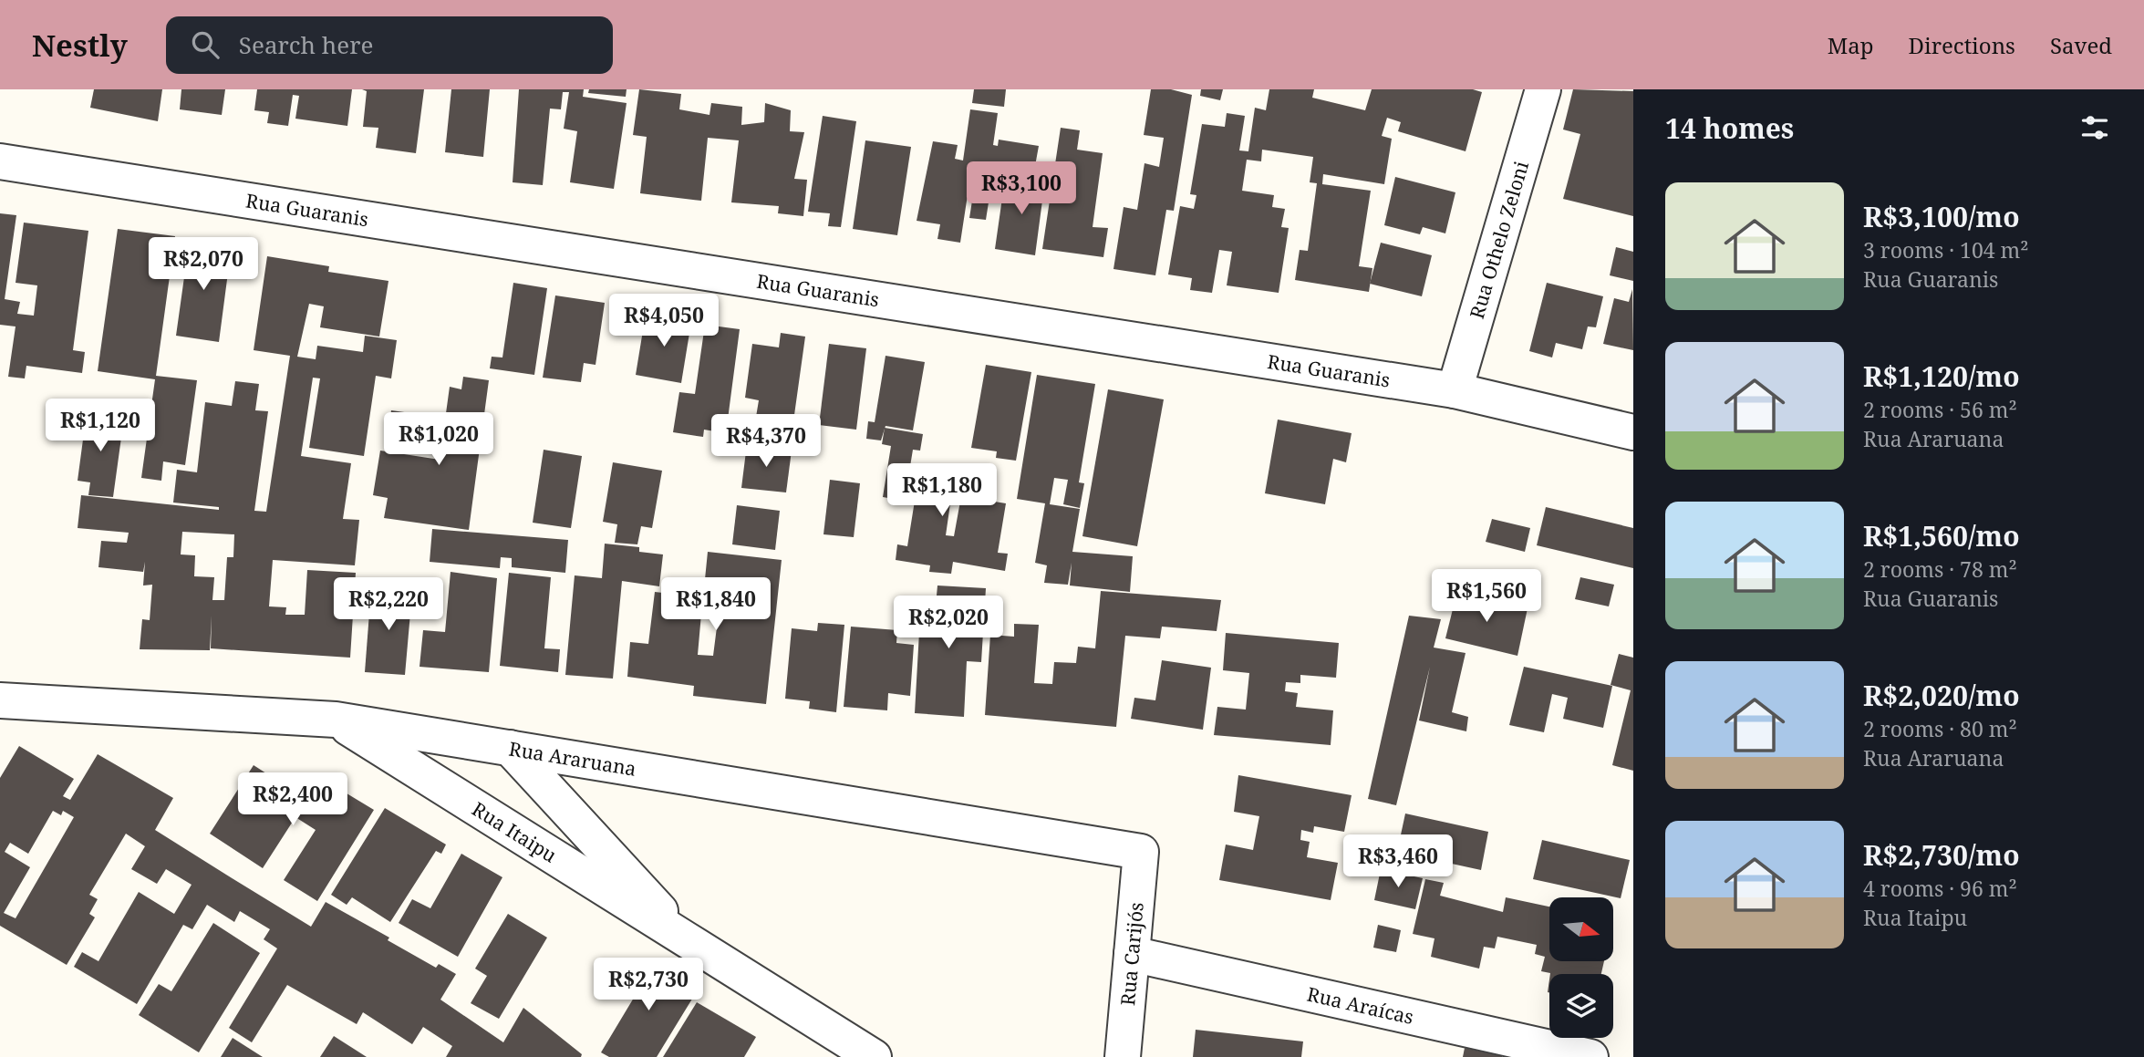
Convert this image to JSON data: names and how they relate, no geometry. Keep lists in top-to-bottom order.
{
  "streets": {
    "street": [
      "Rua Guaranis",
      "Rua Othelo Zeloni",
      "Rua Araruana",
      "Rua Itaipu",
      "Rua Carijós",
      "Rua Araícas"
    ]
  },
  "crossings": [
    ["Rua Guaranis", "Rua Othelo Zeloni"],
    ["Rua Araruana", "Rua Itaipu"],
    ["Rua Araruana", "Rua Carijós"],
    ["Rua Carijós", "Rua Araícas"]
  ],
  "north": "right",
  "page": {
    "header": "Nestly",
    "search": "Search here",
    "nav": ["Map", "Directions", "Saved"],
    "heading": "14 homes",
    "price": [
      "R$3,100",
      "R$2,070",
      "R$4,050",
      "R$1,120",
      "R$1,020",
      "R$4,370",
      "R$1,180",
      "R$1,560",
      "R$2,220",
      "R$1,840",
      "R$2,020",
      "R$2,400",
      "R$3,460",
      "R$2,730"
    ],
    "list": [
      {
        "name": "R$3,100/mo",
        "note": "3 rooms · 104 m² · Rua Guaranis"
      },
      {
        "name": "R$1,120/mo",
        "note": "2 rooms · 56 m² · Rua Araruana"
      },
      {
        "name": "R$1,560/mo",
        "note": "2 rooms · 78 m² · Rua Guaranis"
      },
      {
        "name": "R$2,020/mo",
        "note": "2 rooms · 80 m² · Rua Araruana"
      },
      {
        "name": "R$2,730/mo",
        "note": "4 rooms · 96 m² · Rua Itaipu"
      }
    ]
  }
}
